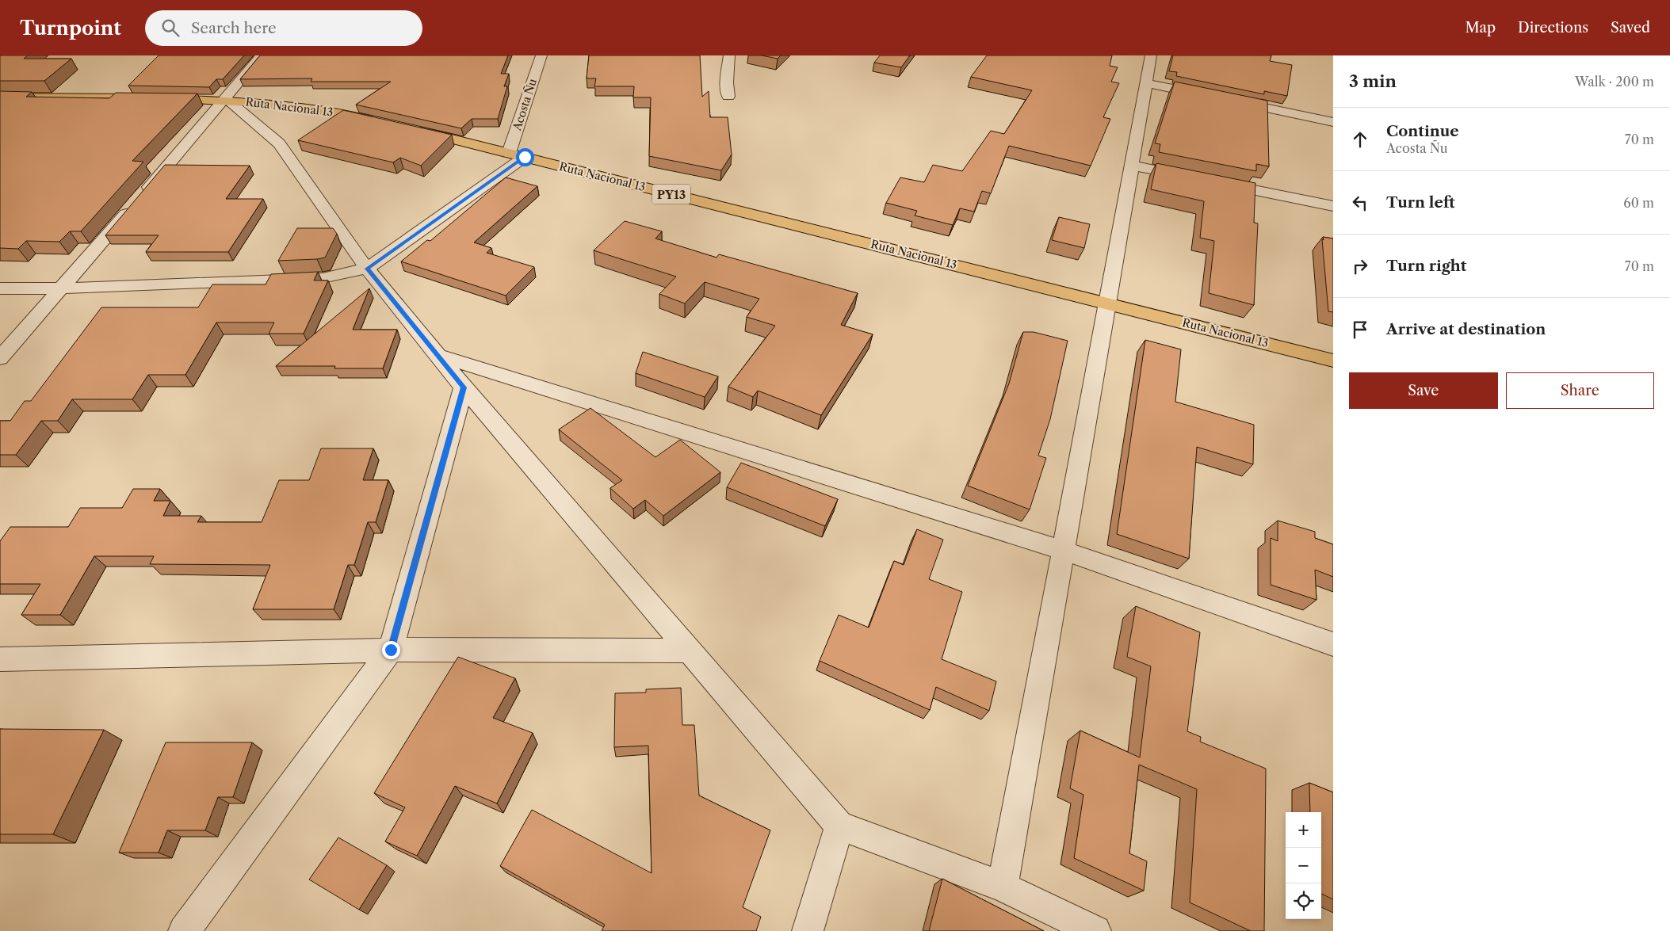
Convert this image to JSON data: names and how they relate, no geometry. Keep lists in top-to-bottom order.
{
  "streets": {
    "highway": ["Ruta Nacional 13", "PY13"],
    "street": ["Acosta Ñu"]
  },
  "crossings": [
    ["Acosta Ñu", "Ruta Nacional 13"]
  ],
  "page": {
    "header": "Turnpoint",
    "search": "Search here",
    "nav": ["Map", "Directions", "Saved"],
    "heading": ["3 min", "Walk · 200 m"],
    "list": [
      ["Continue", "Acosta Ñu", "70 m"],
      ["Turn left", "60 m"],
      ["Turn right", "70 m"],
      "Arrive at destination"
    ],
    "buttons": ["Save", "Share"],
    "map_buttons": ["+", "−"]
  }
}
